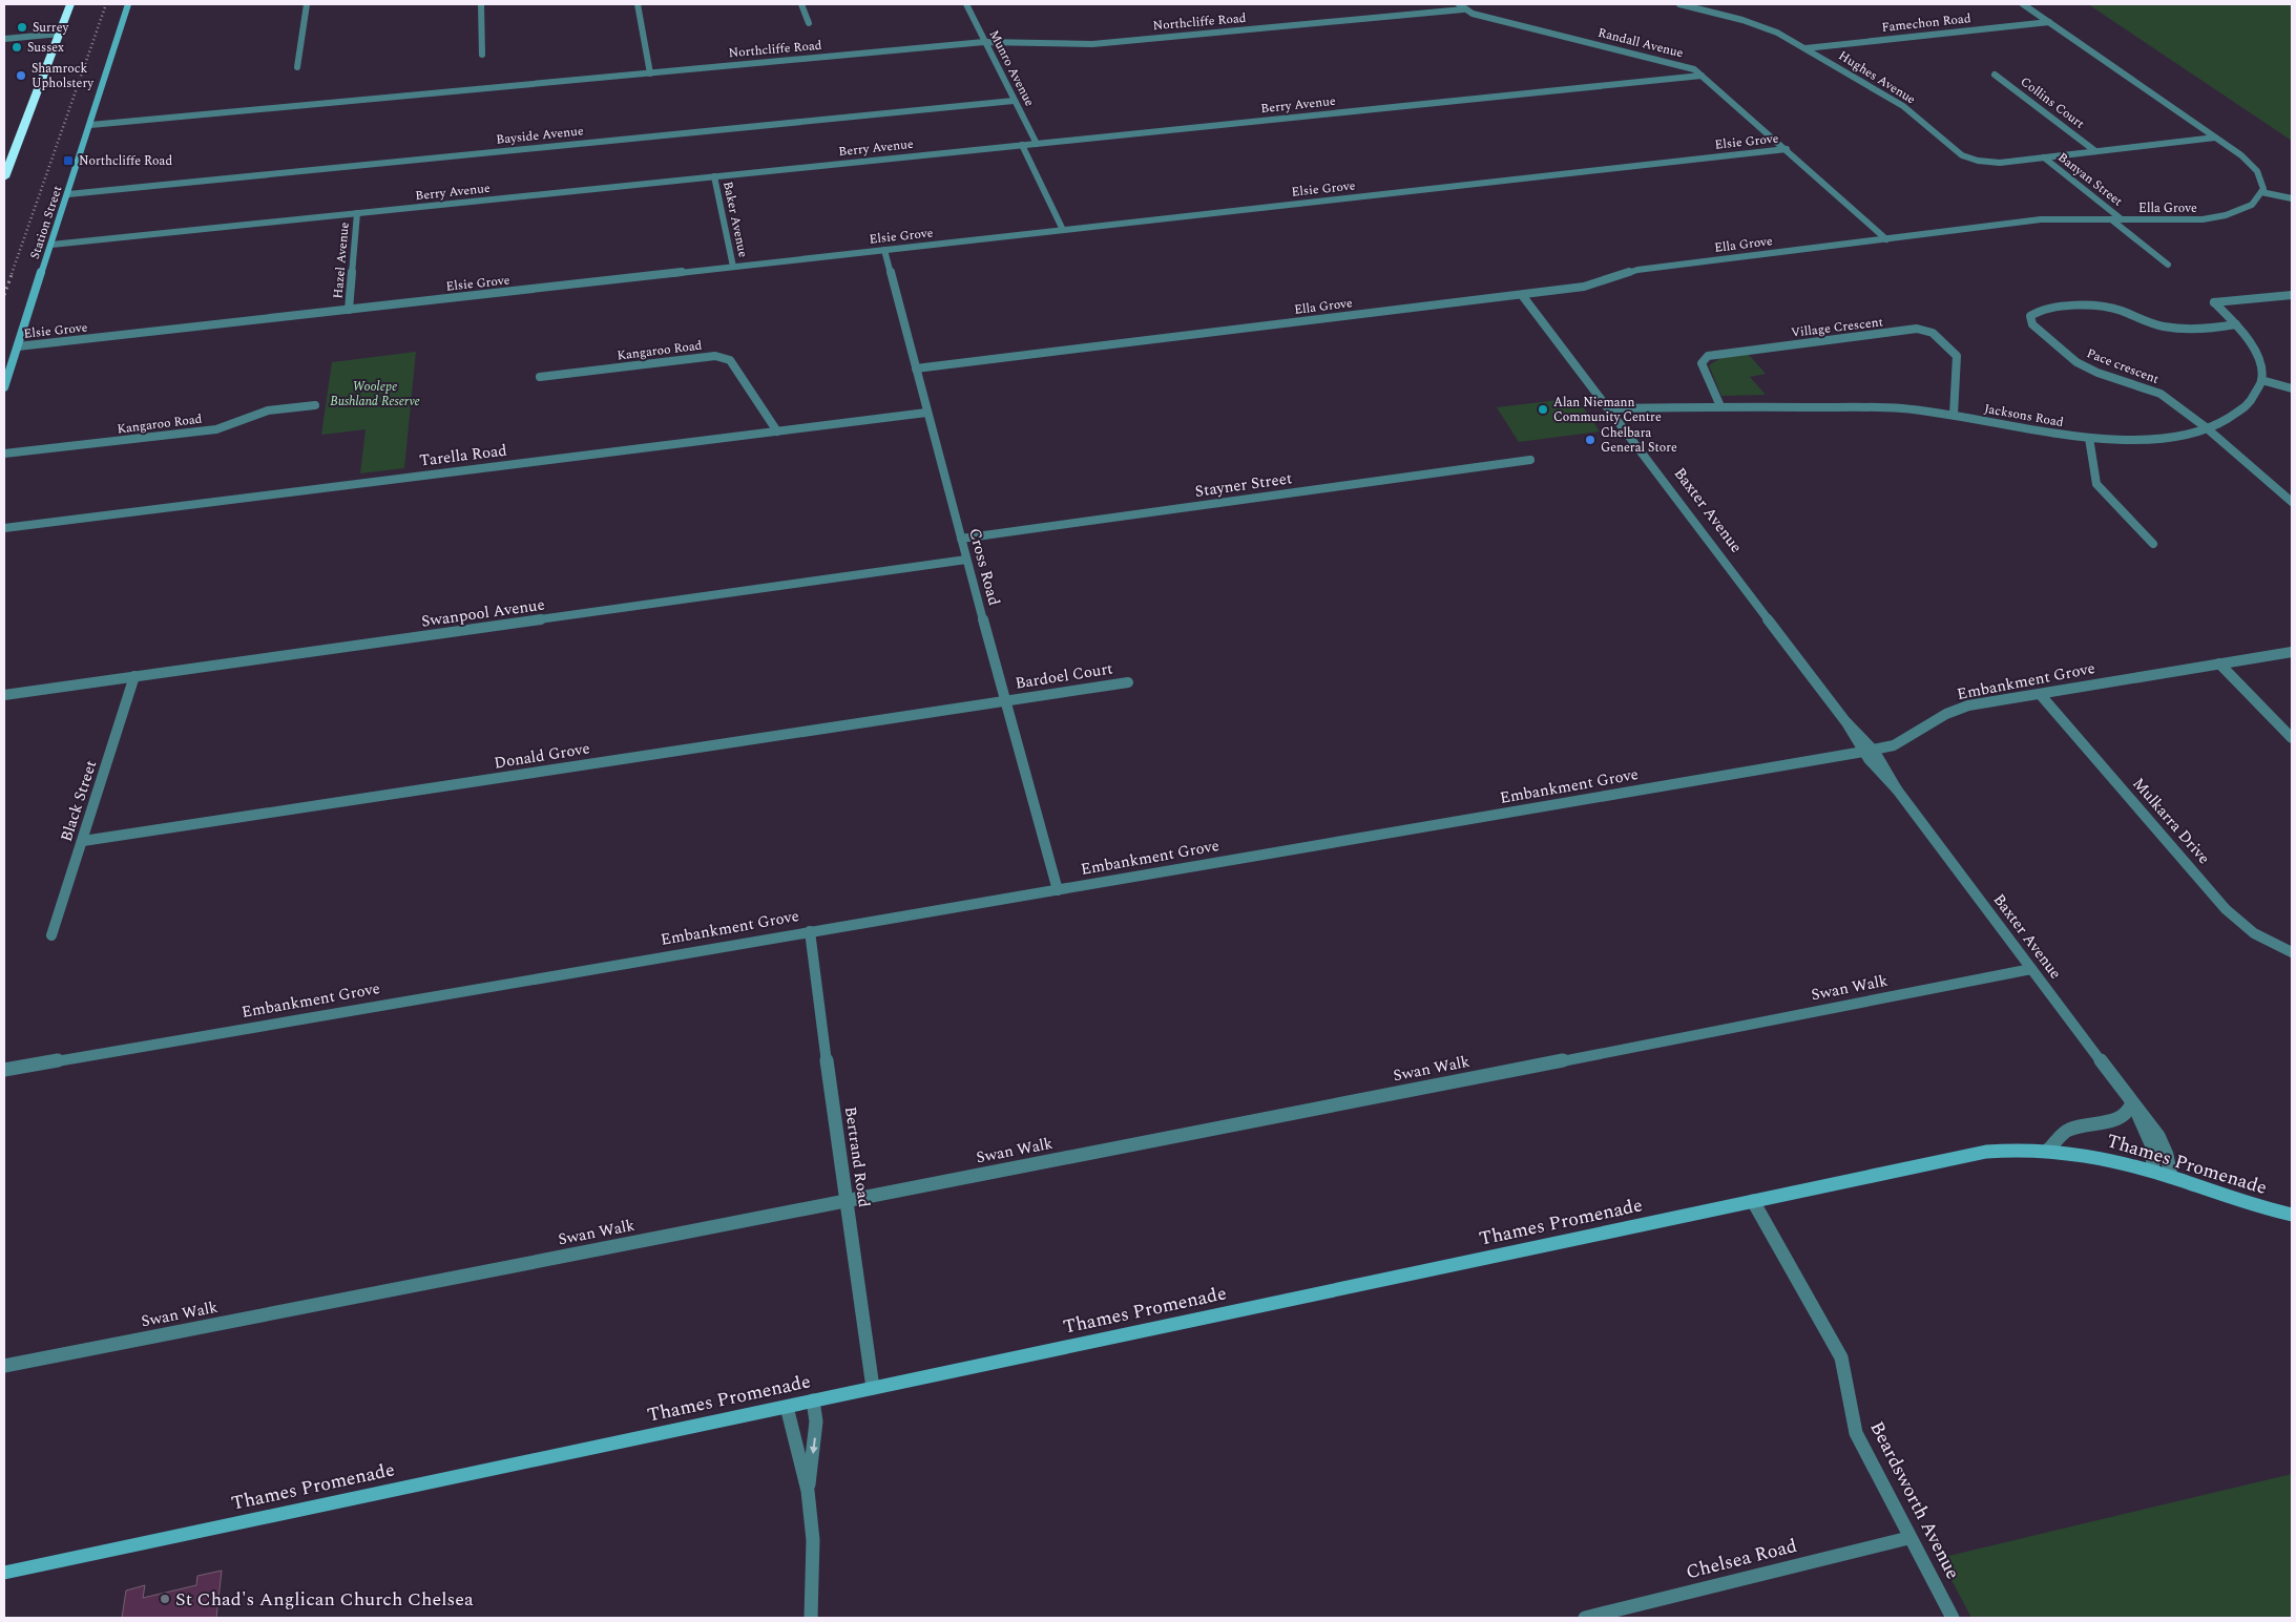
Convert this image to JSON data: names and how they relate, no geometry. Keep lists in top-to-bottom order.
{
  "streets": {
    "main road": ["Station Street", "Thames Promenade"],
    "street": [
      "Northcliffe Road",
      "Famechon Road",
      "Randall Avenue",
      "Munro Avenue",
      "Hughes Avenue",
      "Collins Court",
      "Berry Avenue",
      "Bayside Avenue",
      "Elsie Grove",
      "Banyan Street",
      "Ella Grove",
      "Baker Avenue",
      "Hazel Avenue",
      "Village Crescent",
      "Kangaroo Road",
      "Pace crescent",
      "Jacksons Road",
      "Tarella Road",
      "Stayner Street",
      "Baxter Avenue",
      "Cross Road",
      "Swanpool Avenue",
      "Bardoel Court",
      "Embankment Grove",
      "Donald Grove",
      "Black Street",
      "Mulkarra Drive",
      "Swan Walk",
      "Bertrand Road",
      "Beardsworth Avenue",
      "Chelsea Road"
    ]
  },
  "crossings": [
    ["Northcliffe Road", "Randall Avenue"],
    ["Northcliffe Road", "Munro Avenue"],
    ["Northcliffe Road", "Station Street"],
    ["Famechon Road", "Hughes Avenue"],
    ["Randall Avenue", "Berry Avenue"],
    ["Randall Avenue", "Elsie Grove"],
    ["Randall Avenue", "Ella Grove"],
    ["Munro Avenue", "Berry Avenue"],
    ["Munro Avenue", "Bayside Avenue"],
    ["Hughes Avenue", "Collins Court"],
    ["Hughes Avenue", "Banyan Street"],
    ["Berry Avenue", "Baker Avenue"],
    ["Berry Avenue", "Station Street"],
    ["Berry Avenue", "Hazel Avenue"],
    ["Bayside Avenue", "Station Street"],
    ["Elsie Grove", "Baker Avenue"],
    ["Elsie Grove", "Station Street"],
    ["Elsie Grove", "Hazel Avenue"],
    ["Elsie Grove", "Cross Road"],
    ["Banyan Street", "Ella Grove"],
    ["Ella Grove", "Baxter Avenue"],
    ["Ella Grove", "Cross Road"],
    ["Village Crescent", "Jacksons Road"],
    ["Kangaroo Road", "Tarella Road"],
    ["Pace crescent", "Jacksons Road"],
    ["Jacksons Road", "Baxter Avenue"],
    ["Tarella Road", "Cross Road"],
    ["Stayner Street", "Cross Road"],
    ["Baxter Avenue", "Embankment Grove"],
    ["Baxter Avenue", "Swan Walk"],
    ["Baxter Avenue", "Thames Promenade"],
    ["Cross Road", "Swanpool Avenue"],
    ["Cross Road", "Bardoel Court"],
    ["Cross Road", "Embankment Grove"],
    ["Cross Road", "Donald Grove"],
    ["Swanpool Avenue", "Black Street"],
    ["Bardoel Court", "Donald Grove"],
    ["Embankment Grove", "Mulkarra Drive"],
    ["Embankment Grove", "Bertrand Road"],
    ["Donald Grove", "Black Street"],
    ["Swan Walk", "Bertrand Road"],
    ["Bertrand Road", "Thames Promenade"],
    ["Thames Promenade", "Beardsworth Avenue"],
    ["Beardsworth Avenue", "Chelsea Road"]
  ],
  "parks": ["Woolepe Bushland Reserve"],
  "places": {
    "other": [
      "Surrey",
      "Sussex",
      "Shamrock Upholstery",
      "Alan Niemann Community Centre",
      "Chelbara General Store",
      "St Chad's Anglican Church Chelsea"
    ],
    "transit": ["Northcliffe Road"]
  }
}
